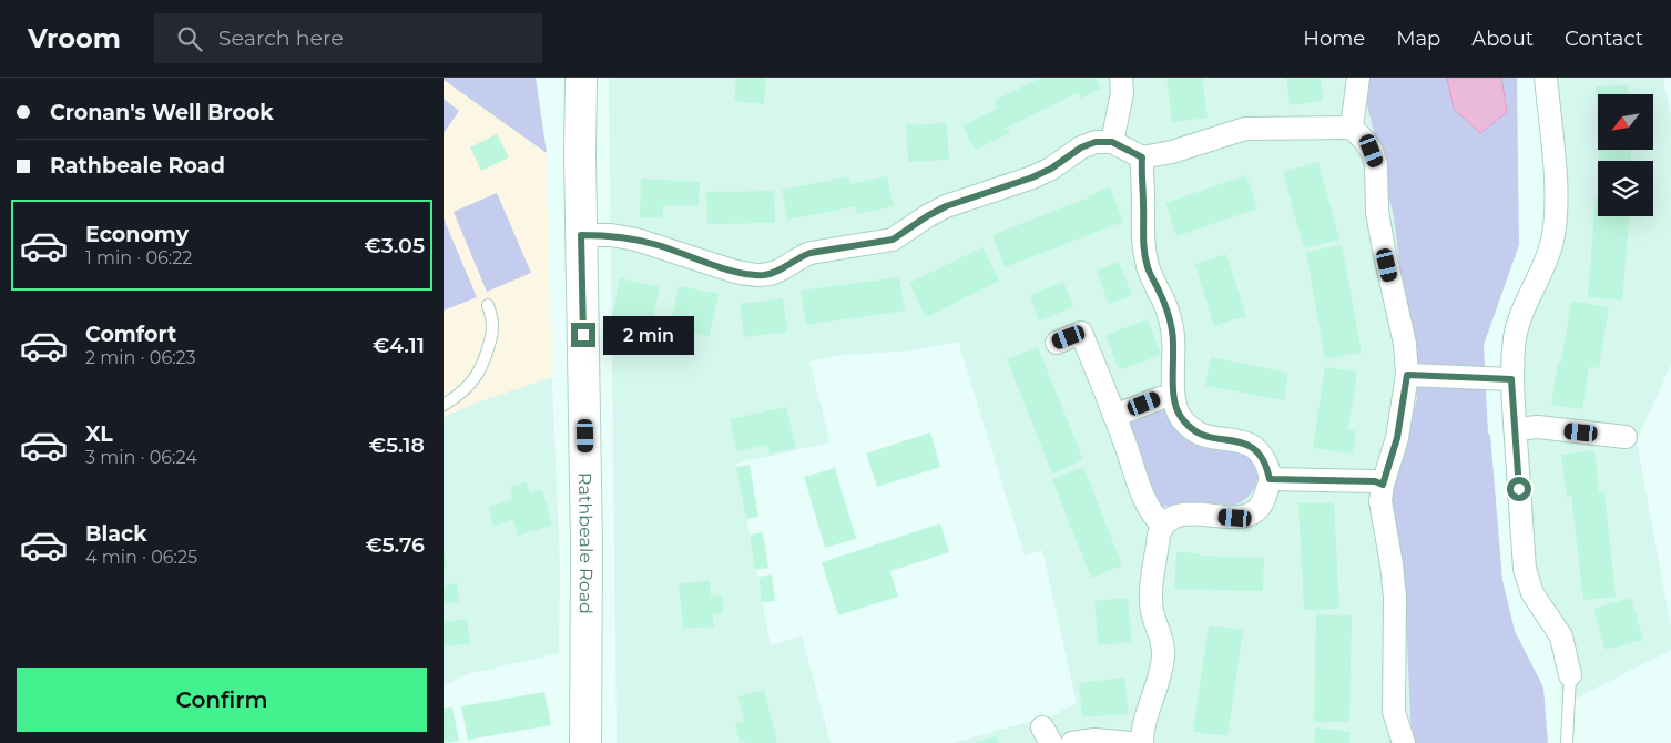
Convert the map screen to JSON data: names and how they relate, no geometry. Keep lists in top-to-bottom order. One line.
{"streets":{"main road":["Rathbeale Road"]},"north":"bottom left","page":{"header":"Vroom","search":"Search here","nav":["Home","Map","About","Contact"],"banner":["Cronan's Well Brook","Rathbeale Road"],"list":[{"name":"Economy","note":"1 min · 06:22","value":"€3.05"},{"name":"Comfort","note":"2 min · 06:23","value":"€4.11"},{"name":"XL","note":"3 min · 06:24","value":"€5.18"},{"name":"Black","note":"4 min · 06:25","value":"€5.76"}],"bubble":"2 min","buttons":"Confirm"}}
